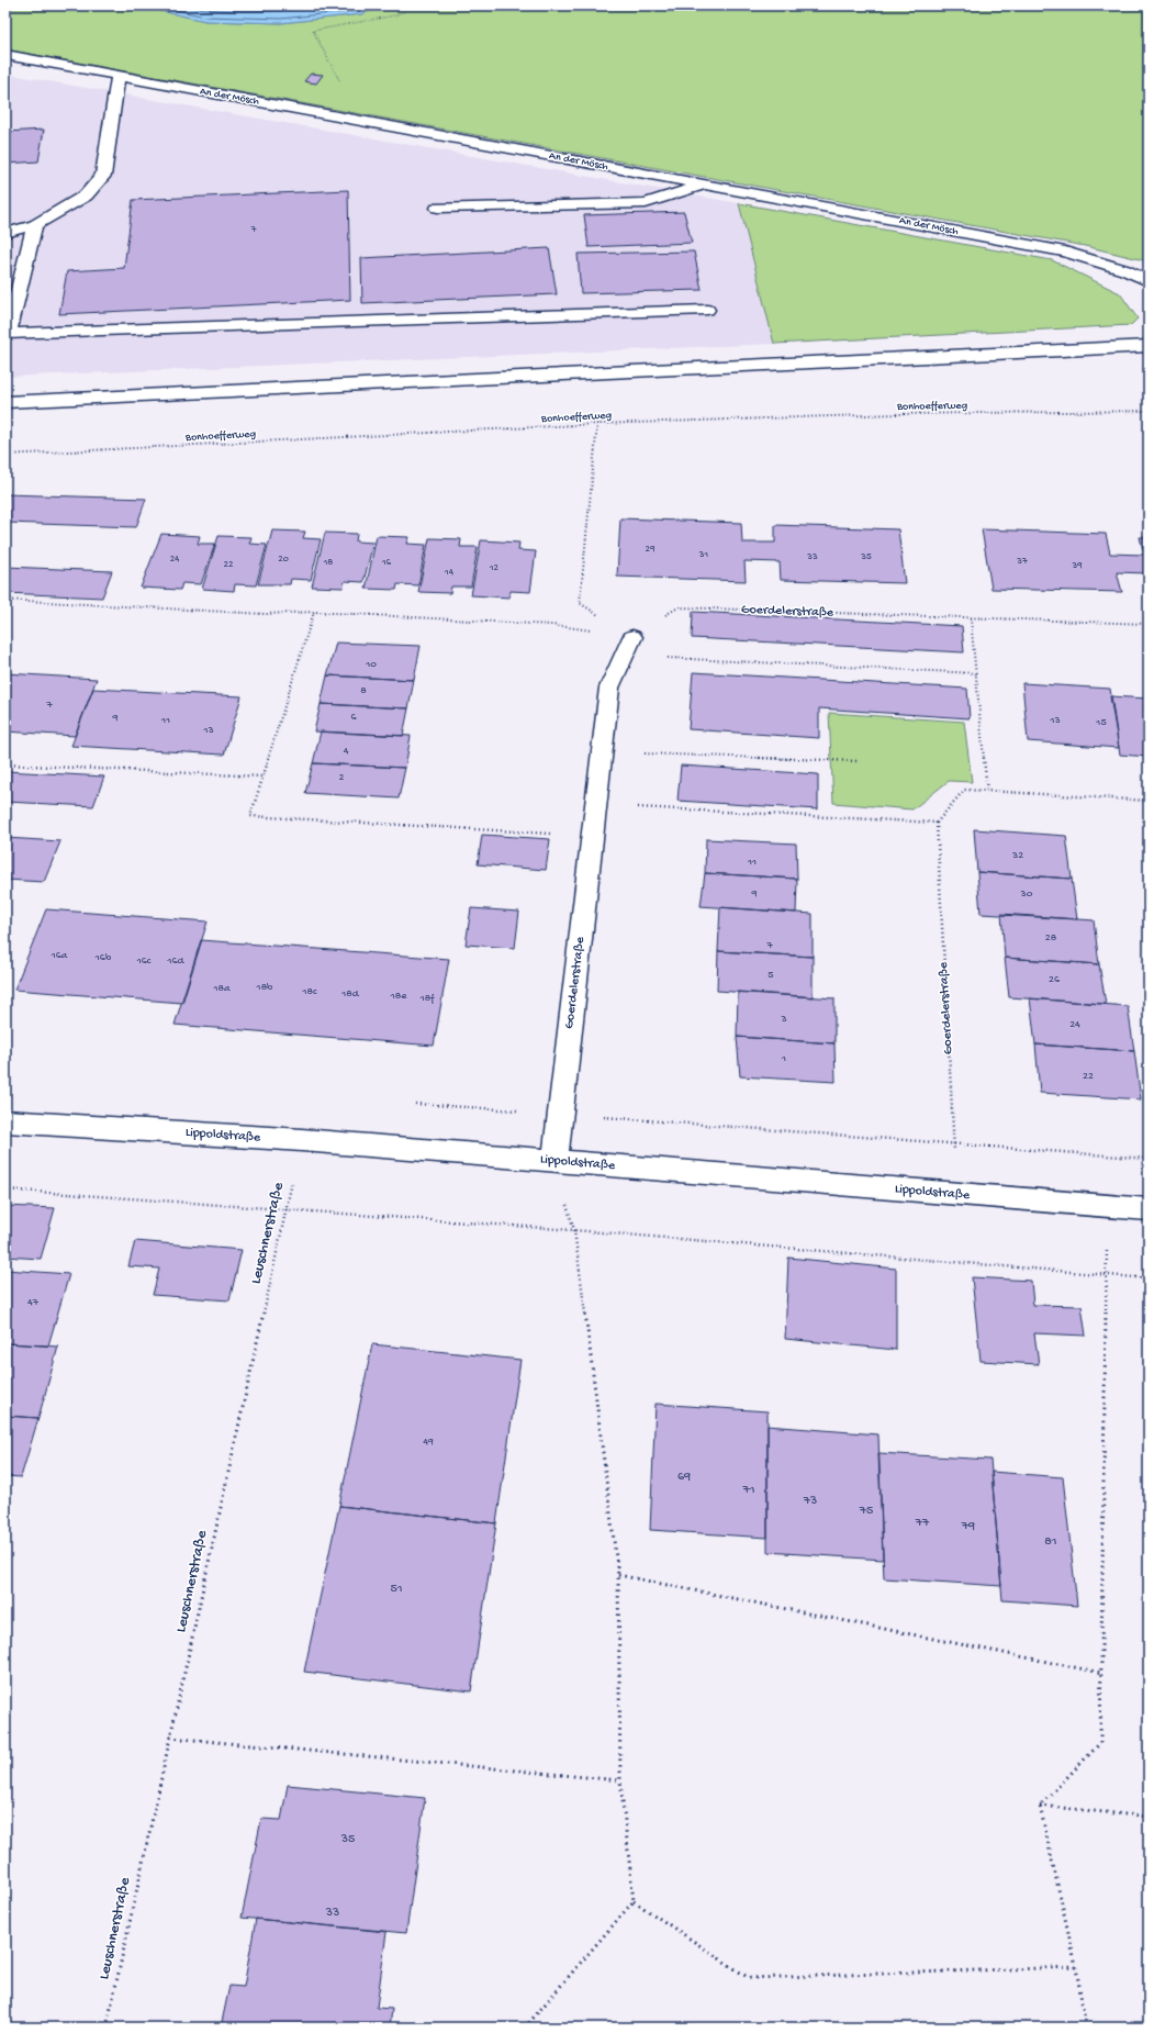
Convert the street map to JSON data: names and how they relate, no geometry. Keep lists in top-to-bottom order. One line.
{"streets":{"street":["An der Mösch","Goerdelerstraße","Lippoldstraße"],"path":["Bonhoefferweg","Leuschnerstraße"]},"crossings":[["Goerdelerstraße","Lippoldstraße"],["Lippoldstraße","Leuschnerstraße"]],"house_numbers":["7","29","31","33","35","24","20","37","18","16","22","39","12","14","10","8","7","6","9","11","13","15","13","4","2","32","11","9","30","28","7","16a","16b","16c","16d","5","26","18b","18a","18c","18d","18e","18f","3","24","1","22","47","49","69","71","73","75","77","79","81","51","35","33"]}
